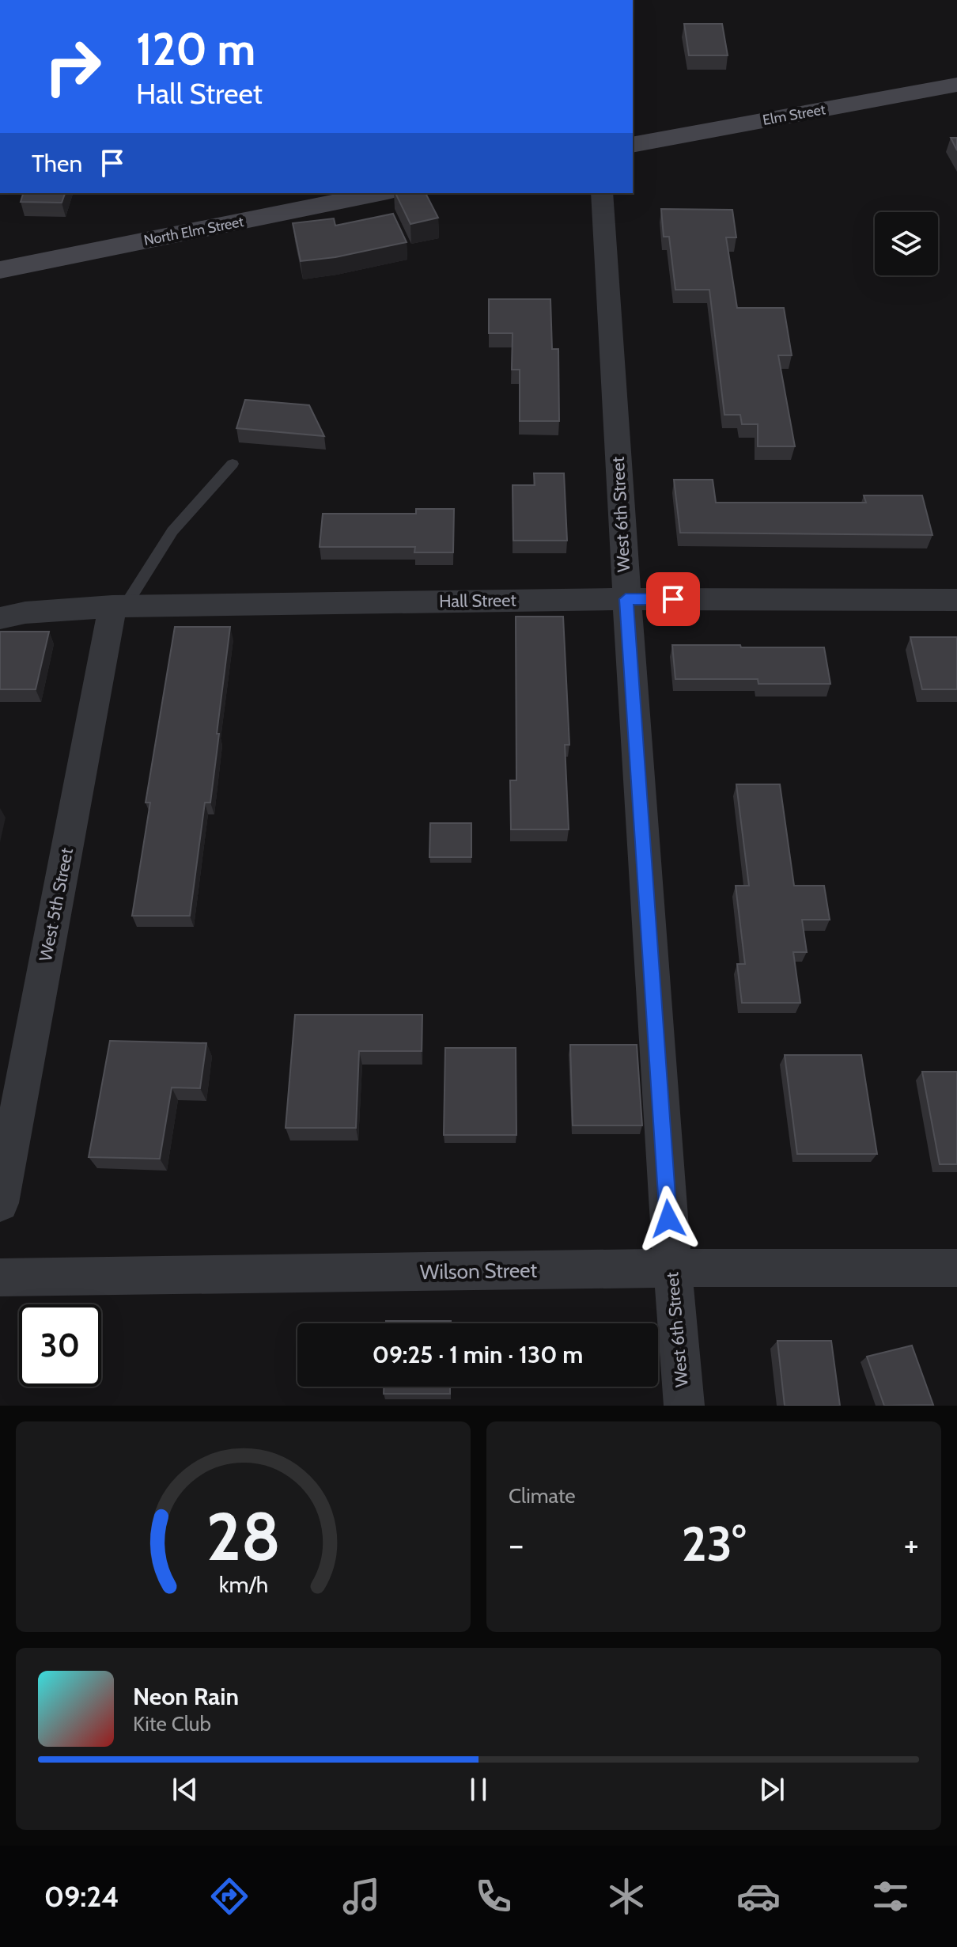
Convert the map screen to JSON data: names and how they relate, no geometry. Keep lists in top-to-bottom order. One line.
{"streets":{"street":["Elm Street","North Elm Street","West 6th Street","Hall Street","West 5th Street","Wilson Street"]},"crossings":[["West 6th Street","Hall Street"],["West 6th Street","Wilson Street"],["Hall Street","West 5th Street"]],"page":{"turn":["120 m","Hall Street"],"then":"Then","limit":"30","trip":"09:25 · 1 min · 130 m","tile":"Climate","heat":["−","23°","+"],"song":["Neon Rain","Kite Club"],"tabs":"09:24","gauge":["28","km/h"]}}
